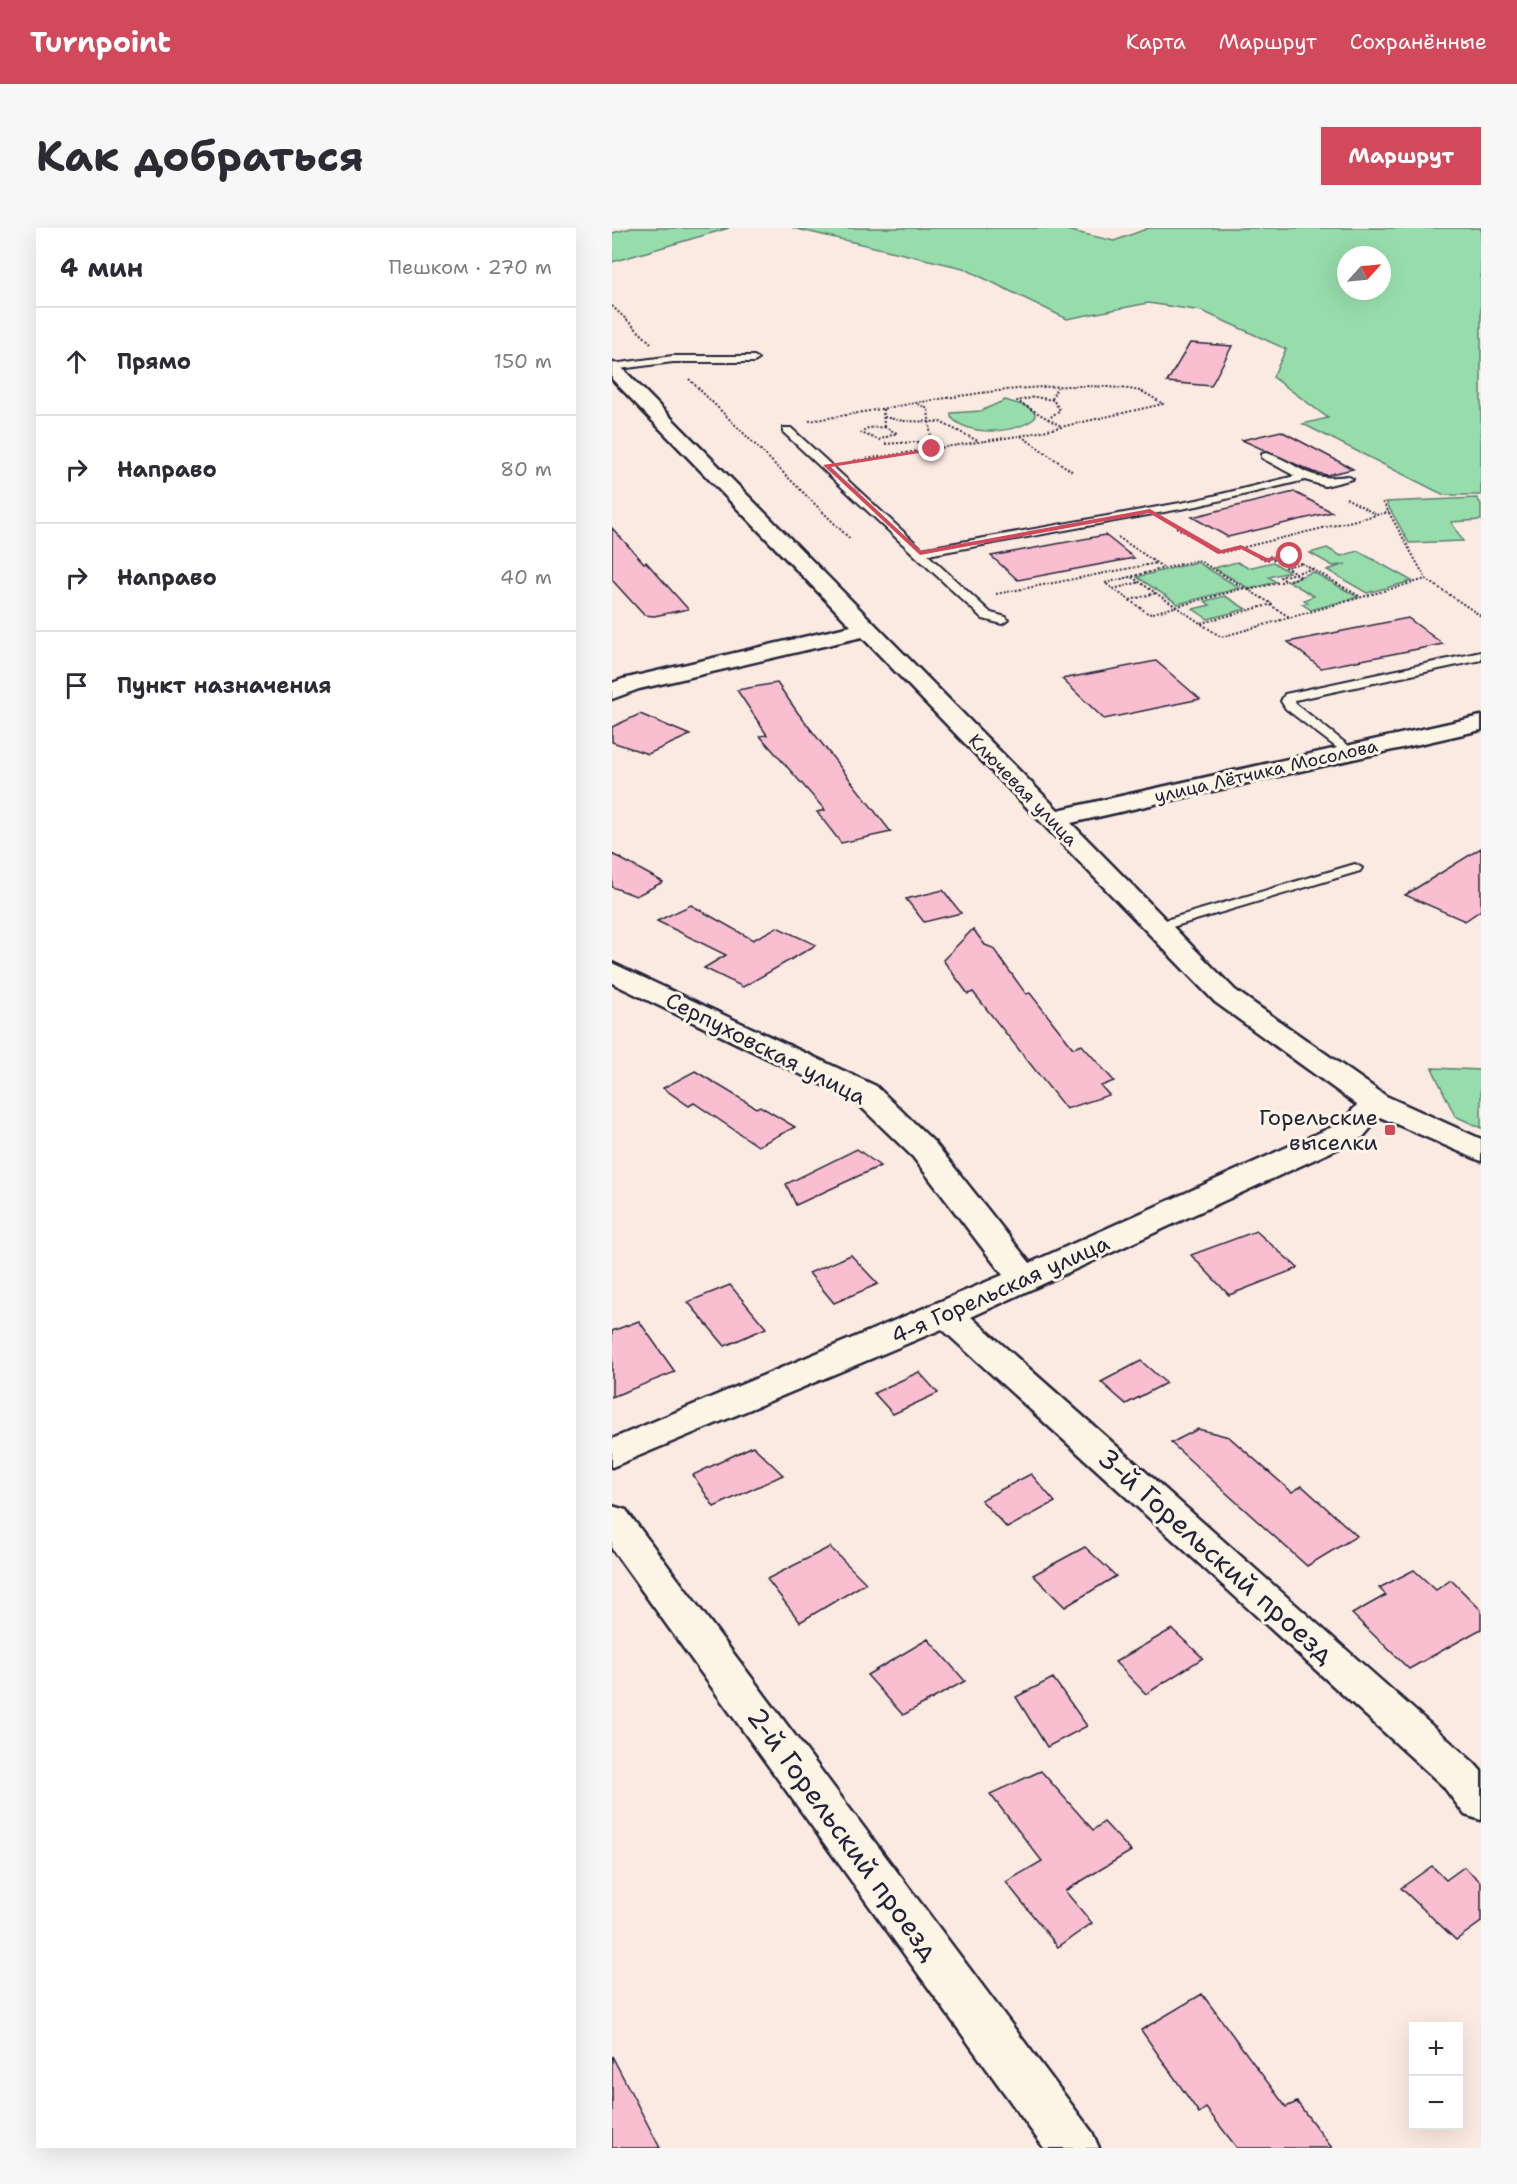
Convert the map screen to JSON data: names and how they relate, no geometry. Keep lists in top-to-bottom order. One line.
{"streets":{"street":["улица Лётчика Мосолова","Ключевая улица","Серпуховская улица","4-я Горельская улица","3-й Горельский проезд","2-й Горельский проезд"]},"crossings":[["улица Лётчика Мосолова","Ключевая улица"],["Ключевая улица","4-я Горельская улица"],["Серпуховская улица","4-я Горельская улица"],["4-я Горельская улица","3-й Горельский проезд"]],"places":{"transit":["Горельские выселки"]},"north":"top right","page":{"header":"Turnpoint","nav":["Карта","Маршрут","Сохранённые"],"buttons":"Маршрут","title":"Как добраться","heading":["4 мин","Пешком · 270 m"],"list":[["Прямо","150 m"],["Направо","80 m"],["Направо","40 m"],"Пункт назначения"],"map_buttons":["+","−"]}}
